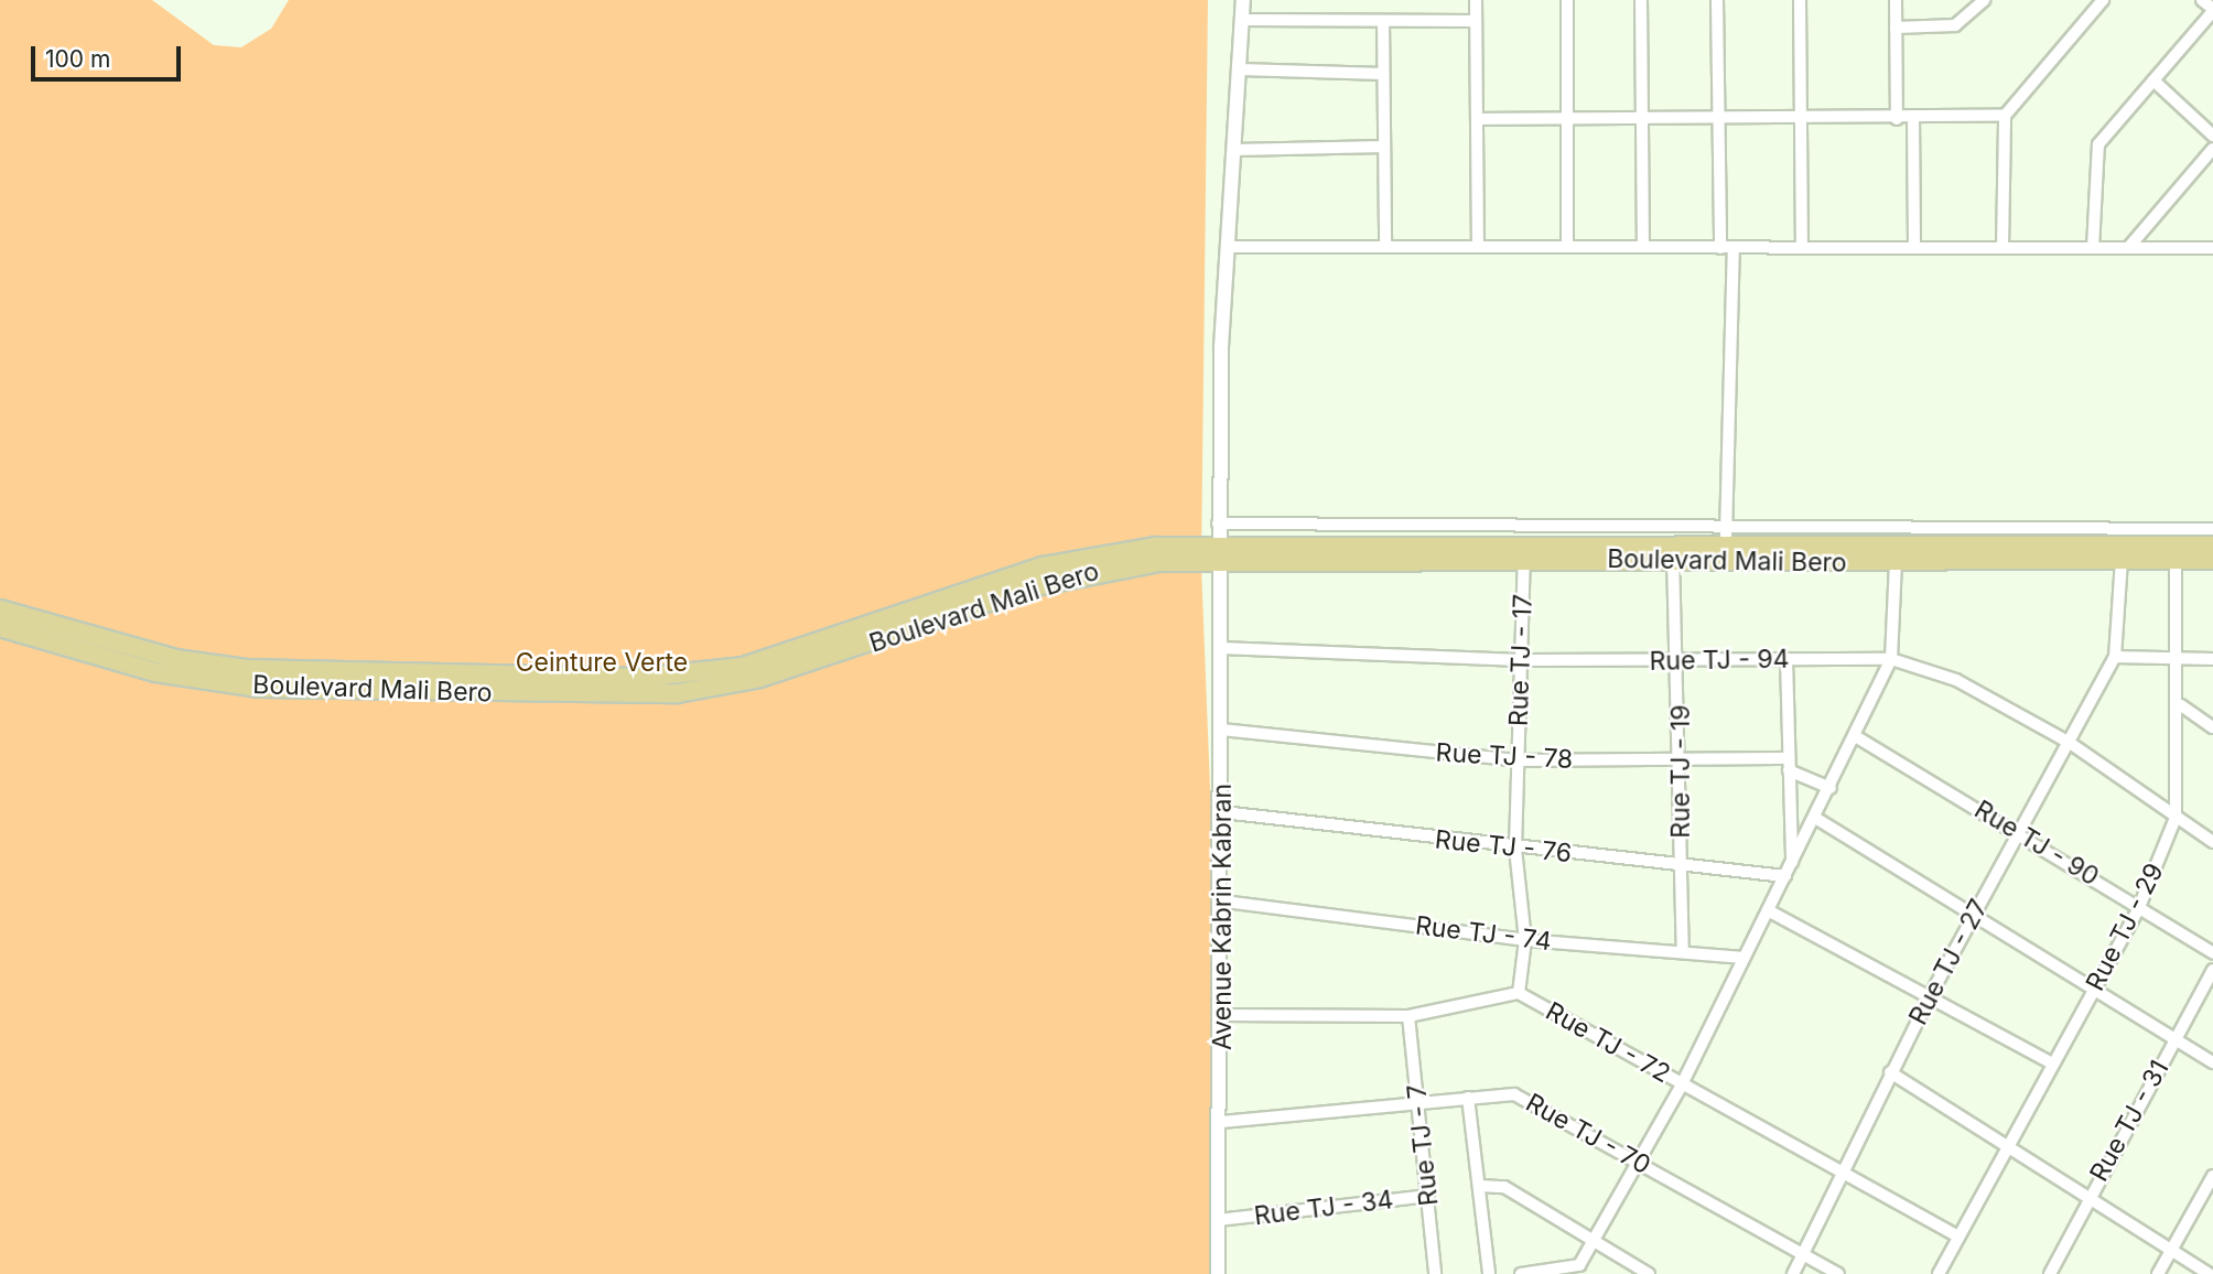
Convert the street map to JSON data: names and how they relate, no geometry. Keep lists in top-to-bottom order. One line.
{"streets":{"main road":["Boulevard Mali Bero"],"street":["Rue TJ - 17","Rue TJ - 94","Rue TJ - 78","Rue TJ - 19","Rue TJ - 90","Rue TJ - 76","Avenue Kabrin Kabran","Rue TJ - 29","Rue TJ - 74","Rue TJ - 27","Rue TJ - 72","Rue TJ - 31","Rue TJ - 70","Rue TJ - 7","Rue TJ - 34"]},"crossings":[["Boulevard Mali Bero","Rue TJ - 17"],["Boulevard Mali Bero","Rue TJ - 19"],["Boulevard Mali Bero","Rue TJ - 29"],["Boulevard Mali Bero","Rue TJ - 27"],["Rue TJ - 17","Rue TJ - 94"],["Rue TJ - 17","Rue TJ - 78"],["Rue TJ - 17","Rue TJ - 76"],["Rue TJ - 17","Rue TJ - 74"],["Rue TJ - 17","Rue TJ - 72"],["Rue TJ - 94","Rue TJ - 19"],["Rue TJ - 94","Avenue Kabrin Kabran"],["Rue TJ - 94","Rue TJ - 29"],["Rue TJ - 94","Rue TJ - 27"],["Rue TJ - 78","Rue TJ - 19"],["Rue TJ - 78","Avenue Kabrin Kabran"],["Rue TJ - 19","Rue TJ - 76"],["Rue TJ - 19","Rue TJ - 74"],["Rue TJ - 90","Rue TJ - 29"],["Rue TJ - 90","Rue TJ - 27"],["Rue TJ - 76","Avenue Kabrin Kabran"],["Avenue Kabrin Kabran","Rue TJ - 74"],["Avenue Kabrin Kabran","Rue TJ - 72"],["Avenue Kabrin Kabran","Rue TJ - 70"],["Avenue Kabrin Kabran","Rue TJ - 34"],["Rue TJ - 29","Rue TJ - 72"],["Rue TJ - 27","Rue TJ - 72"],["Rue TJ - 27","Rue TJ - 70"],["Rue TJ - 72","Rue TJ - 7"],["Rue TJ - 70","Rue TJ - 7"],["Rue TJ - 7","Rue TJ - 34"]],"parks":["Ceinture Verte"],"scale_bar":"100 m"}
